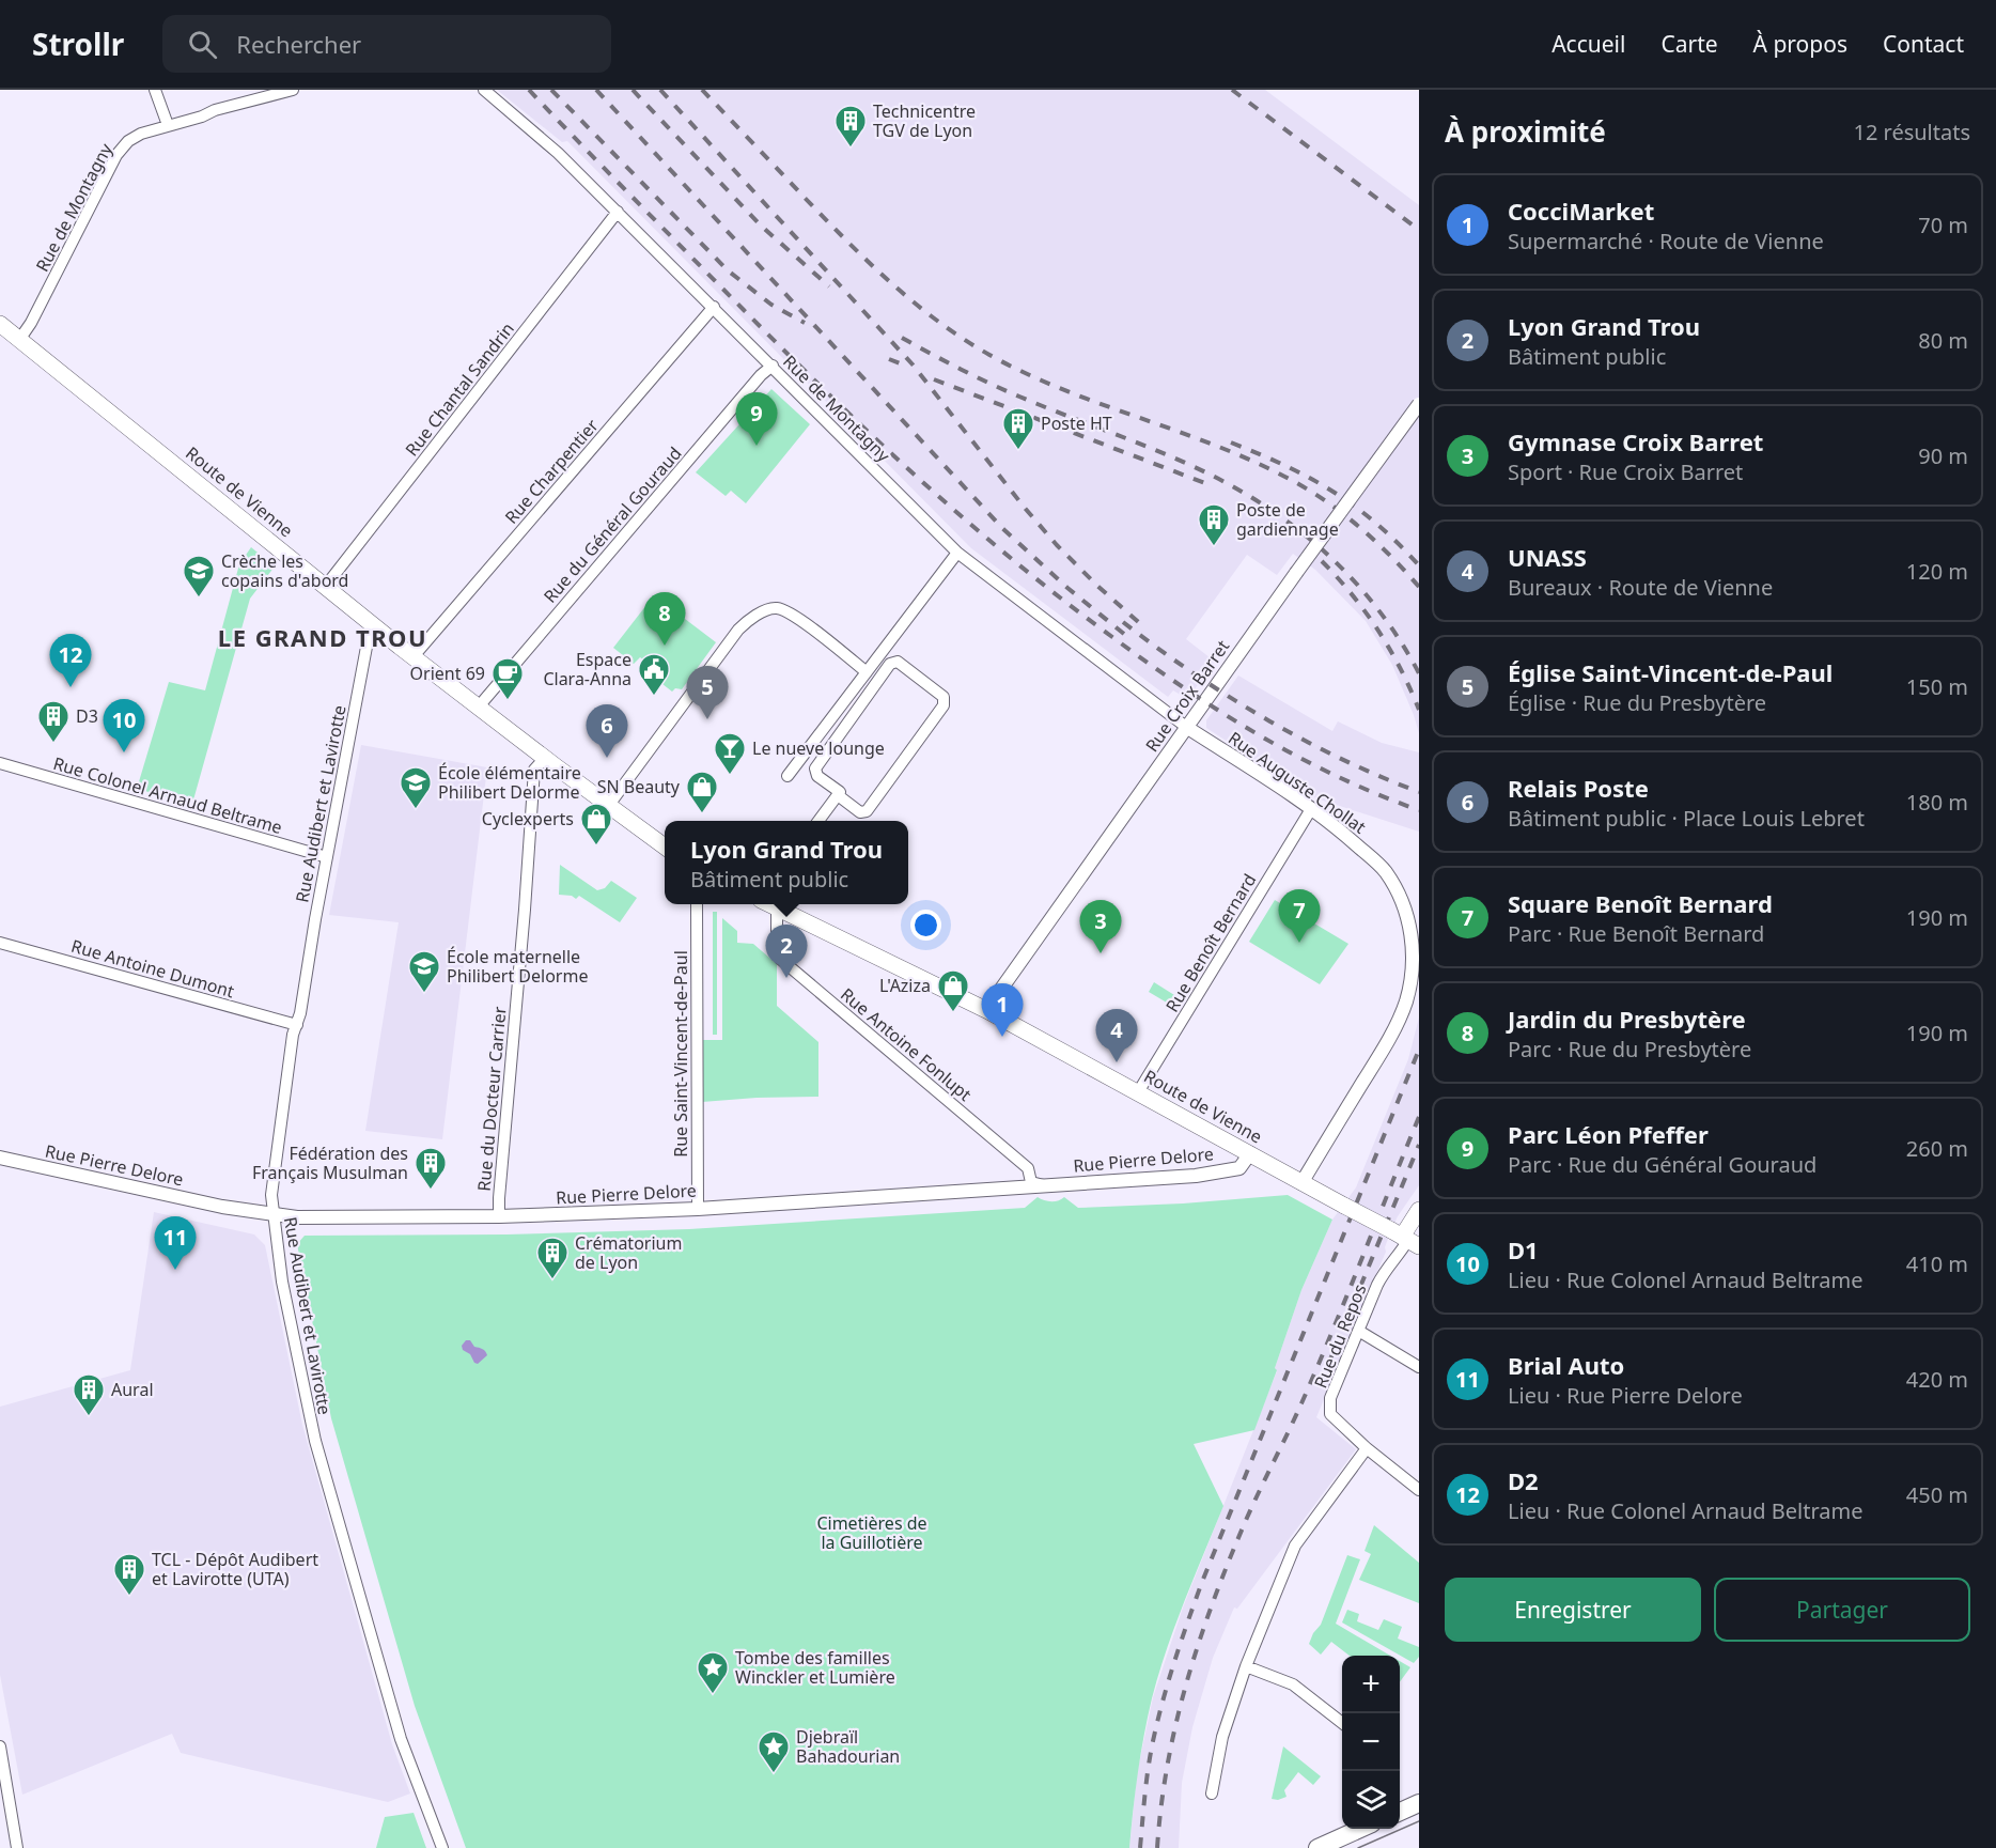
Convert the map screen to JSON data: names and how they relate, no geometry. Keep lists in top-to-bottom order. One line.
{"streets":{"main road":["Route de Vienne"],"street":["Rue de Montagny","Rue Chantal Sandrin","Rue Charpentier","Rue du Général Gouraud","Rue Croix Barret","Rue Auguste Chollat","Rue Colonel Arnaud Beltrame","Rue Audibert et Lavirotte","Rue Benoît Bernard","Rue Antoine Dumont","Rue Antoine Fonlupt","Rue Saint-Vincent-de-Paul","Rue du Docteur Carrier","Rue Pierre Delore","Rue du Repos"]},"crossings":[["Rue de Montagny","Rue Chantal Sandrin"],["Rue de Montagny","Rue Charpentier"],["Rue de Montagny","Route de Vienne"],["Rue de Montagny","Rue du Général Gouraud"],["Rue de Montagny","Rue Croix Barret"],["Rue de Montagny","Rue Auguste Chollat"],["Rue Chantal Sandrin","Route de Vienne"],["Rue Charpentier","Route de Vienne"],["Route de Vienne","Rue du Général Gouraud"],["Route de Vienne","Rue Croix Barret"],["Route de Vienne","Rue Auguste Chollat"],["Route de Vienne","Rue Audibert et Lavirotte"],["Route de Vienne","Rue Benoît Bernard"],["Route de Vienne","Rue du Docteur Carrier"],["Route de Vienne","Rue Pierre Delore"],["Route de Vienne","Rue du Repos"],["Rue Croix Barret","Rue Auguste Chollat"],["Rue Auguste Chollat","Rue Benoît Bernard"],["Rue Colonel Arnaud Beltrame","Rue Audibert et Lavirotte"],["Rue Audibert et Lavirotte","Rue Antoine Dumont"],["Rue Audibert et Lavirotte","Rue Pierre Delore"],["Rue Antoine Fonlupt","Rue Pierre Delore"],["Rue Saint-Vincent-de-Paul","Rue Pierre Delore"],["Rue du Docteur Carrier","Rue Pierre Delore"]],"districts":["LE GRAND TROU"],"parks":["Cimetières de la Guillotière"],"places":{"building":["Technicentre TGV de Lyon","Poste HT","Poste de gardiennage","D3","Fédération des Français Musulman","Crématorium de Lyon","Aural","TCL - Dépôt Audibert et Lavirotte (UTA)"],"school or university":["Crèche les copains d'abord","École élémentaire Philibert Delorme","École maternelle Philibert Delorme"],"public building":["Espace Clara-Anna"],"cafe":["Orient 69"],"bar":["Le nueve lounge"],"shop":["SN Beauty","Cyclexperts","L'Aziza"],"place":["Tombe des familles Winckler et Lumière","Djebraïl Bahadourian"]},"page":{"header":"Strollr","search":"Rechercher","nav":["Accueil","Carte","À propos","Contact"],"heading":["À proximité","12 résultats"],"list":[{"mark":"1","name":"CocciMarket","note":"Supermarché · Route de Vienne","value":"70 m"},{"mark":"2","name":"Lyon Grand Trou","note":"Bâtiment public","value":"80 m"},{"mark":"3","name":"Gymnase Croix Barret","note":"Sport · Rue Croix Barret","value":"90 m"},{"mark":"4","name":"UNASS","note":"Bureaux · Route de Vienne","value":"120 m"},{"mark":"5","name":"Église Saint-Vincent-de-Paul","note":"Église · Rue du Presbytère","value":"150 m"},{"mark":"6","name":"Relais Poste","note":"Bâtiment public · Place Louis Lebret","value":"180 m"},{"mark":"7","name":"Square Benoît Bernard","note":"Parc · Rue Benoît Bernard","value":"190 m"},{"mark":"8","name":"Jardin du Presbytère","note":"Parc · Rue du Presbytère","value":"190 m"},{"mark":"9","name":"Parc Léon Pfeffer","note":"Parc · Rue du Général Gouraud","value":"260 m"},{"mark":"10","name":"D1","note":"Lieu · Rue Colonel Arnaud Beltrame","value":"410 m"},{"mark":"11","name":"Brial Auto","note":"Lieu · Rue Pierre Delore","value":"420 m"},{"mark":"12","name":"D2","note":"Lieu · Rue Colonel Arnaud Beltrame","value":"450 m"}],"pins":["9","8","12","5","10","6","7","3","2","1","4","11"],"popup":["Lyon Grand Trou","Bâtiment public"],"buttons":["Enregistrer","Partager"],"map_buttons":["+","−"]}}
